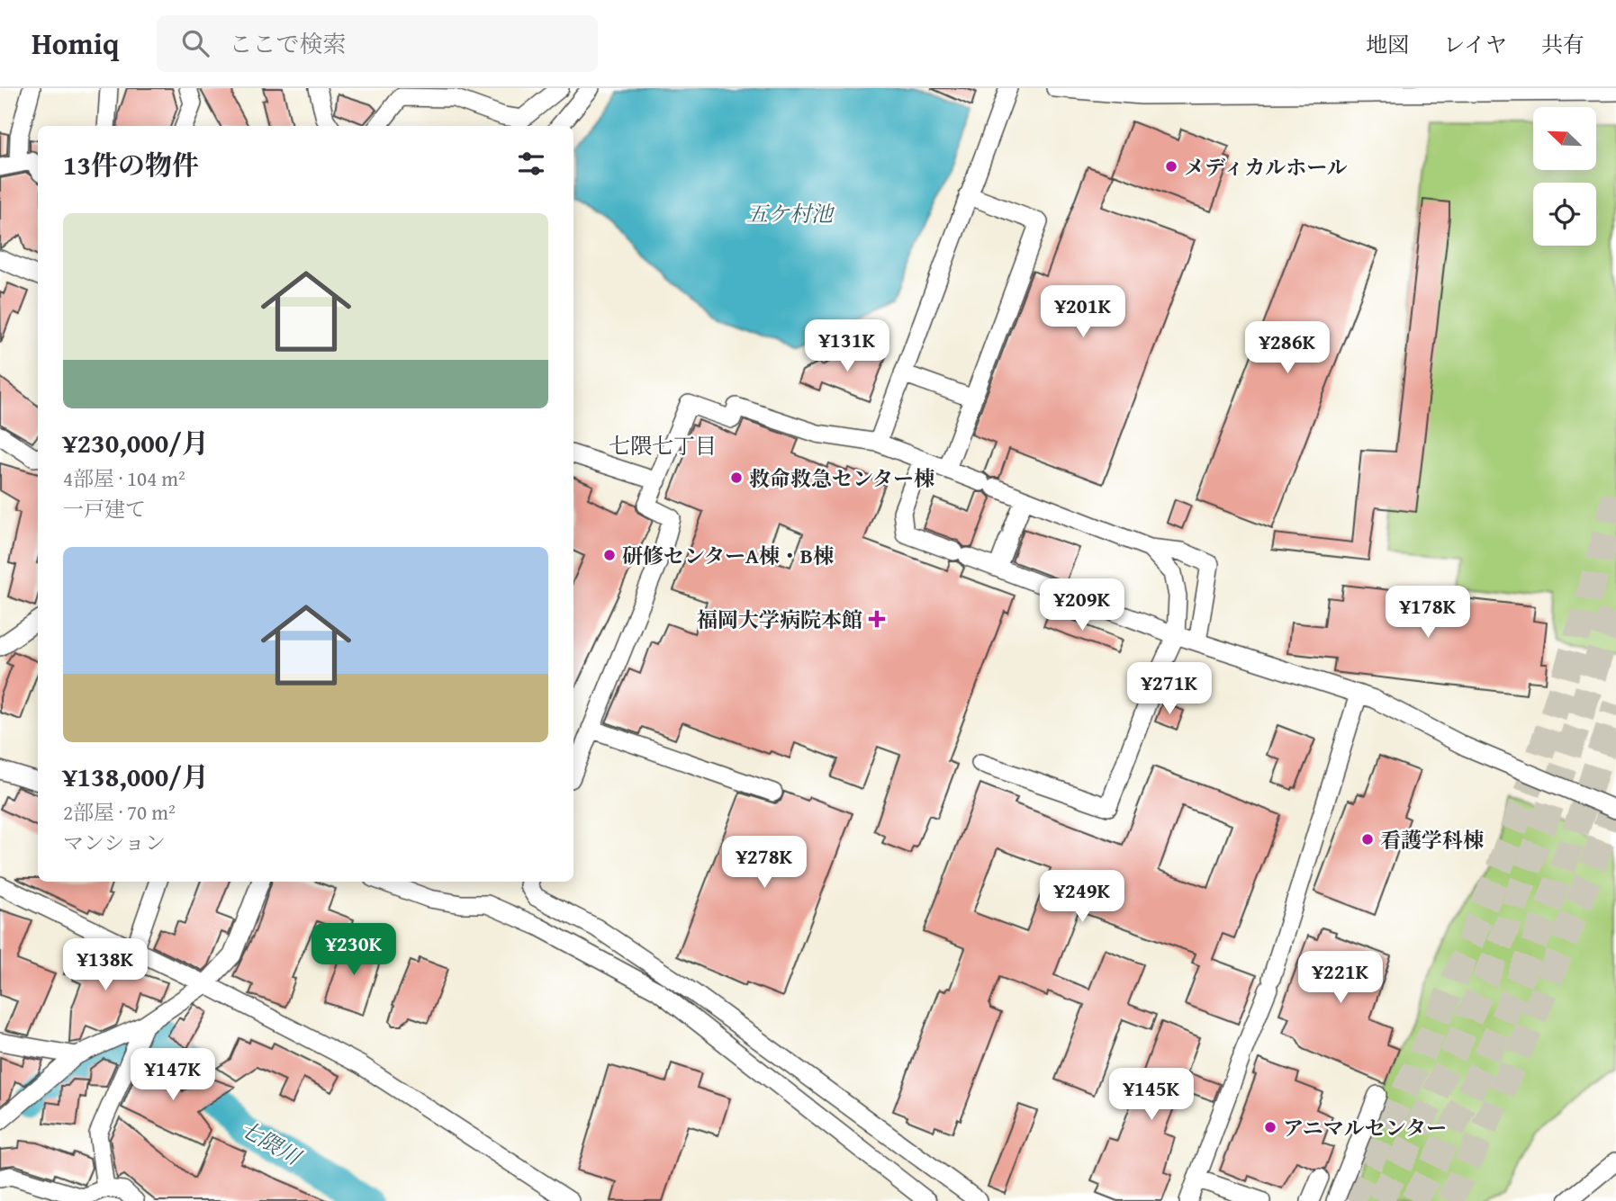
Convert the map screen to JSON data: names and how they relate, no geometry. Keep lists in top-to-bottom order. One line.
{"districts":["七隈七丁目"],"water":["五ケ村池","七隈川"],"places":{"other":["メディカルホール","救命救急センター棟","研修センターA棟・B棟","看護学科棟","アニマルセンター"],"health":["福岡大学病院本館"]},"north":"top left","page":{"header":"Homiq","search":"ここで検索","nav":["地図","レイヤ","共有"],"heading":"13件の物件","list":[{"name":"¥230,000/月","note":"4部屋 · 104 m² · 一戸建て"},{"name":"¥138,000/月","note":"2部屋 · 70 m² · マンション"}],"price":["¥201K","¥131K","¥286K","¥209K","¥178K","¥271K","¥278K","¥249K","¥230K","¥138K","¥221K","¥147K","¥145K"]}}
